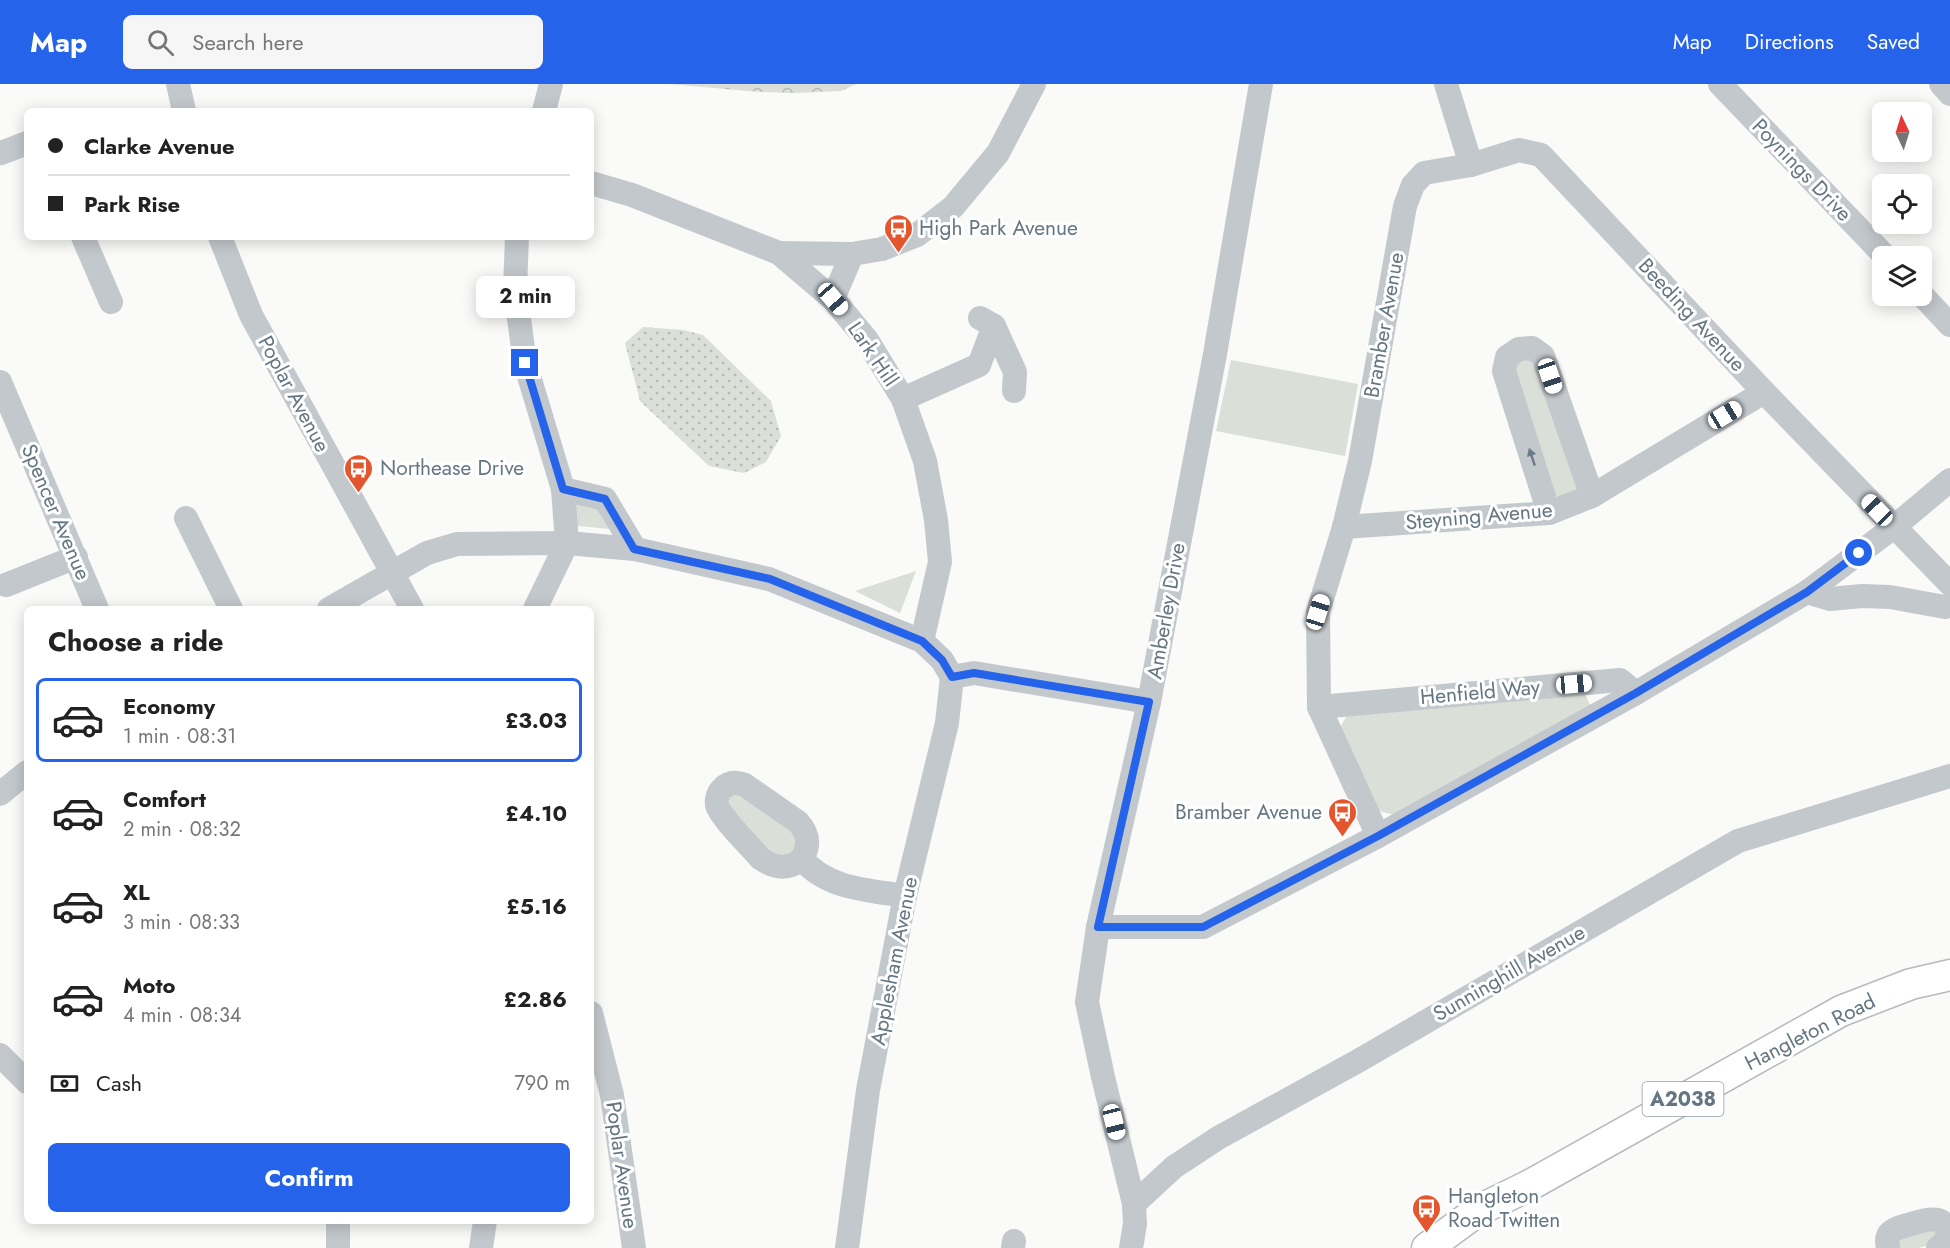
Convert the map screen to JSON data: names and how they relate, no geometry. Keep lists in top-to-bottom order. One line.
{"streets":{"main road":["Hangleton Road","A2038"],"street":["Poynings Drive","Beeding Avenue","Bramber Avenue","Lark Hill","Poplar Avenue","Spencer Avenue","Steyning Avenue","Amberley Drive","Henfield Way","Applesham Avenue","Sunninghill Avenue"]},"crossings":[["Beeding Avenue","Bramber Avenue"],["Beeding Avenue","Steyning Avenue"],["Bramber Avenue","Steyning Avenue"],["Bramber Avenue","Henfield Way"],["Amberley Drive","Sunninghill Avenue"]],"places":{"bus stop":["High Park Avenue","Northease Drive","Bramber Avenue","Hangleton Road Twitten"]},"north":"top","page":{"header":"Map","search":"Search here","nav":["Map","Directions","Saved"],"banner":["Clarke Avenue","Park Rise"],"bubble":"2 min","heading":"Choose a ride","list":[{"name":"Economy","note":"1 min · 08:31","value":"£3.03"},{"name":"Comfort","note":"2 min · 08:32","value":"£4.10"},{"name":"XL","note":"3 min · 08:33","value":"£5.16"},{"name":"Moto","note":"4 min · 08:34","value":"£2.86"}],"pay":["Cash","790 m"],"buttons":"Confirm"}}
